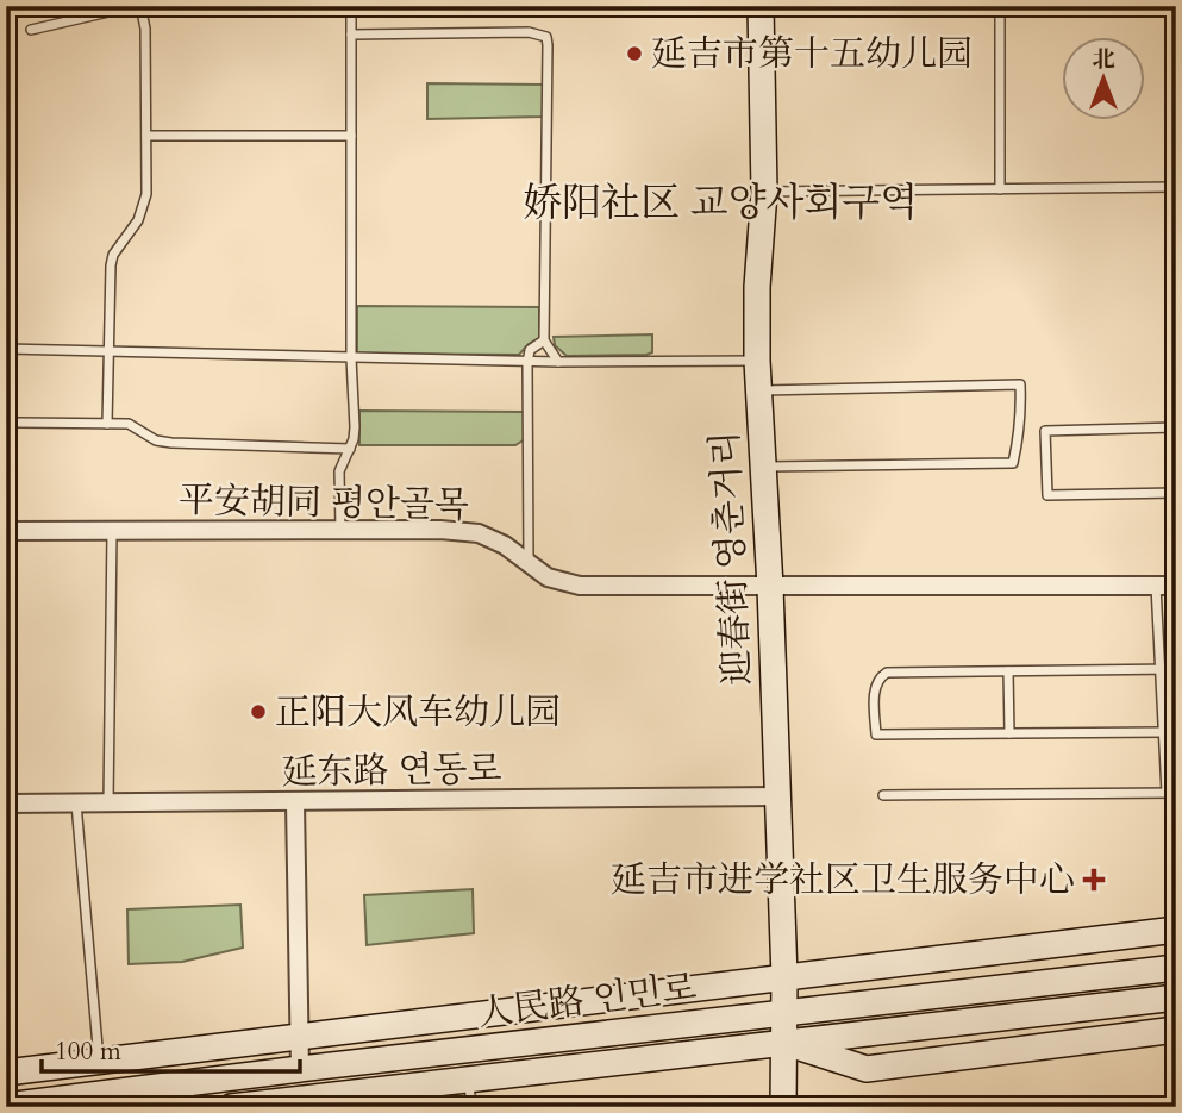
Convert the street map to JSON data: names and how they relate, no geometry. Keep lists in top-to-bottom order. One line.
{"streets":{"street":["平安胡同 평안골목","迎春街 영춘거리","延东路 연동로","人民路 인민로"]},"crossings":[["平安胡同 평안골목","迎春街 영춘거리"],["迎春街 영춘거리","延东路 연동로"],["迎春街 영춘거리","人民路 인민로"]],"districts":["娇阳社区 교양사회구역"],"places":{"other":["延吉市第十五幼儿园","正阳大风车幼儿园"],"health":["延吉市进学社区卫生服务中心"]},"scale_bar":"100 m","north":"top"}
